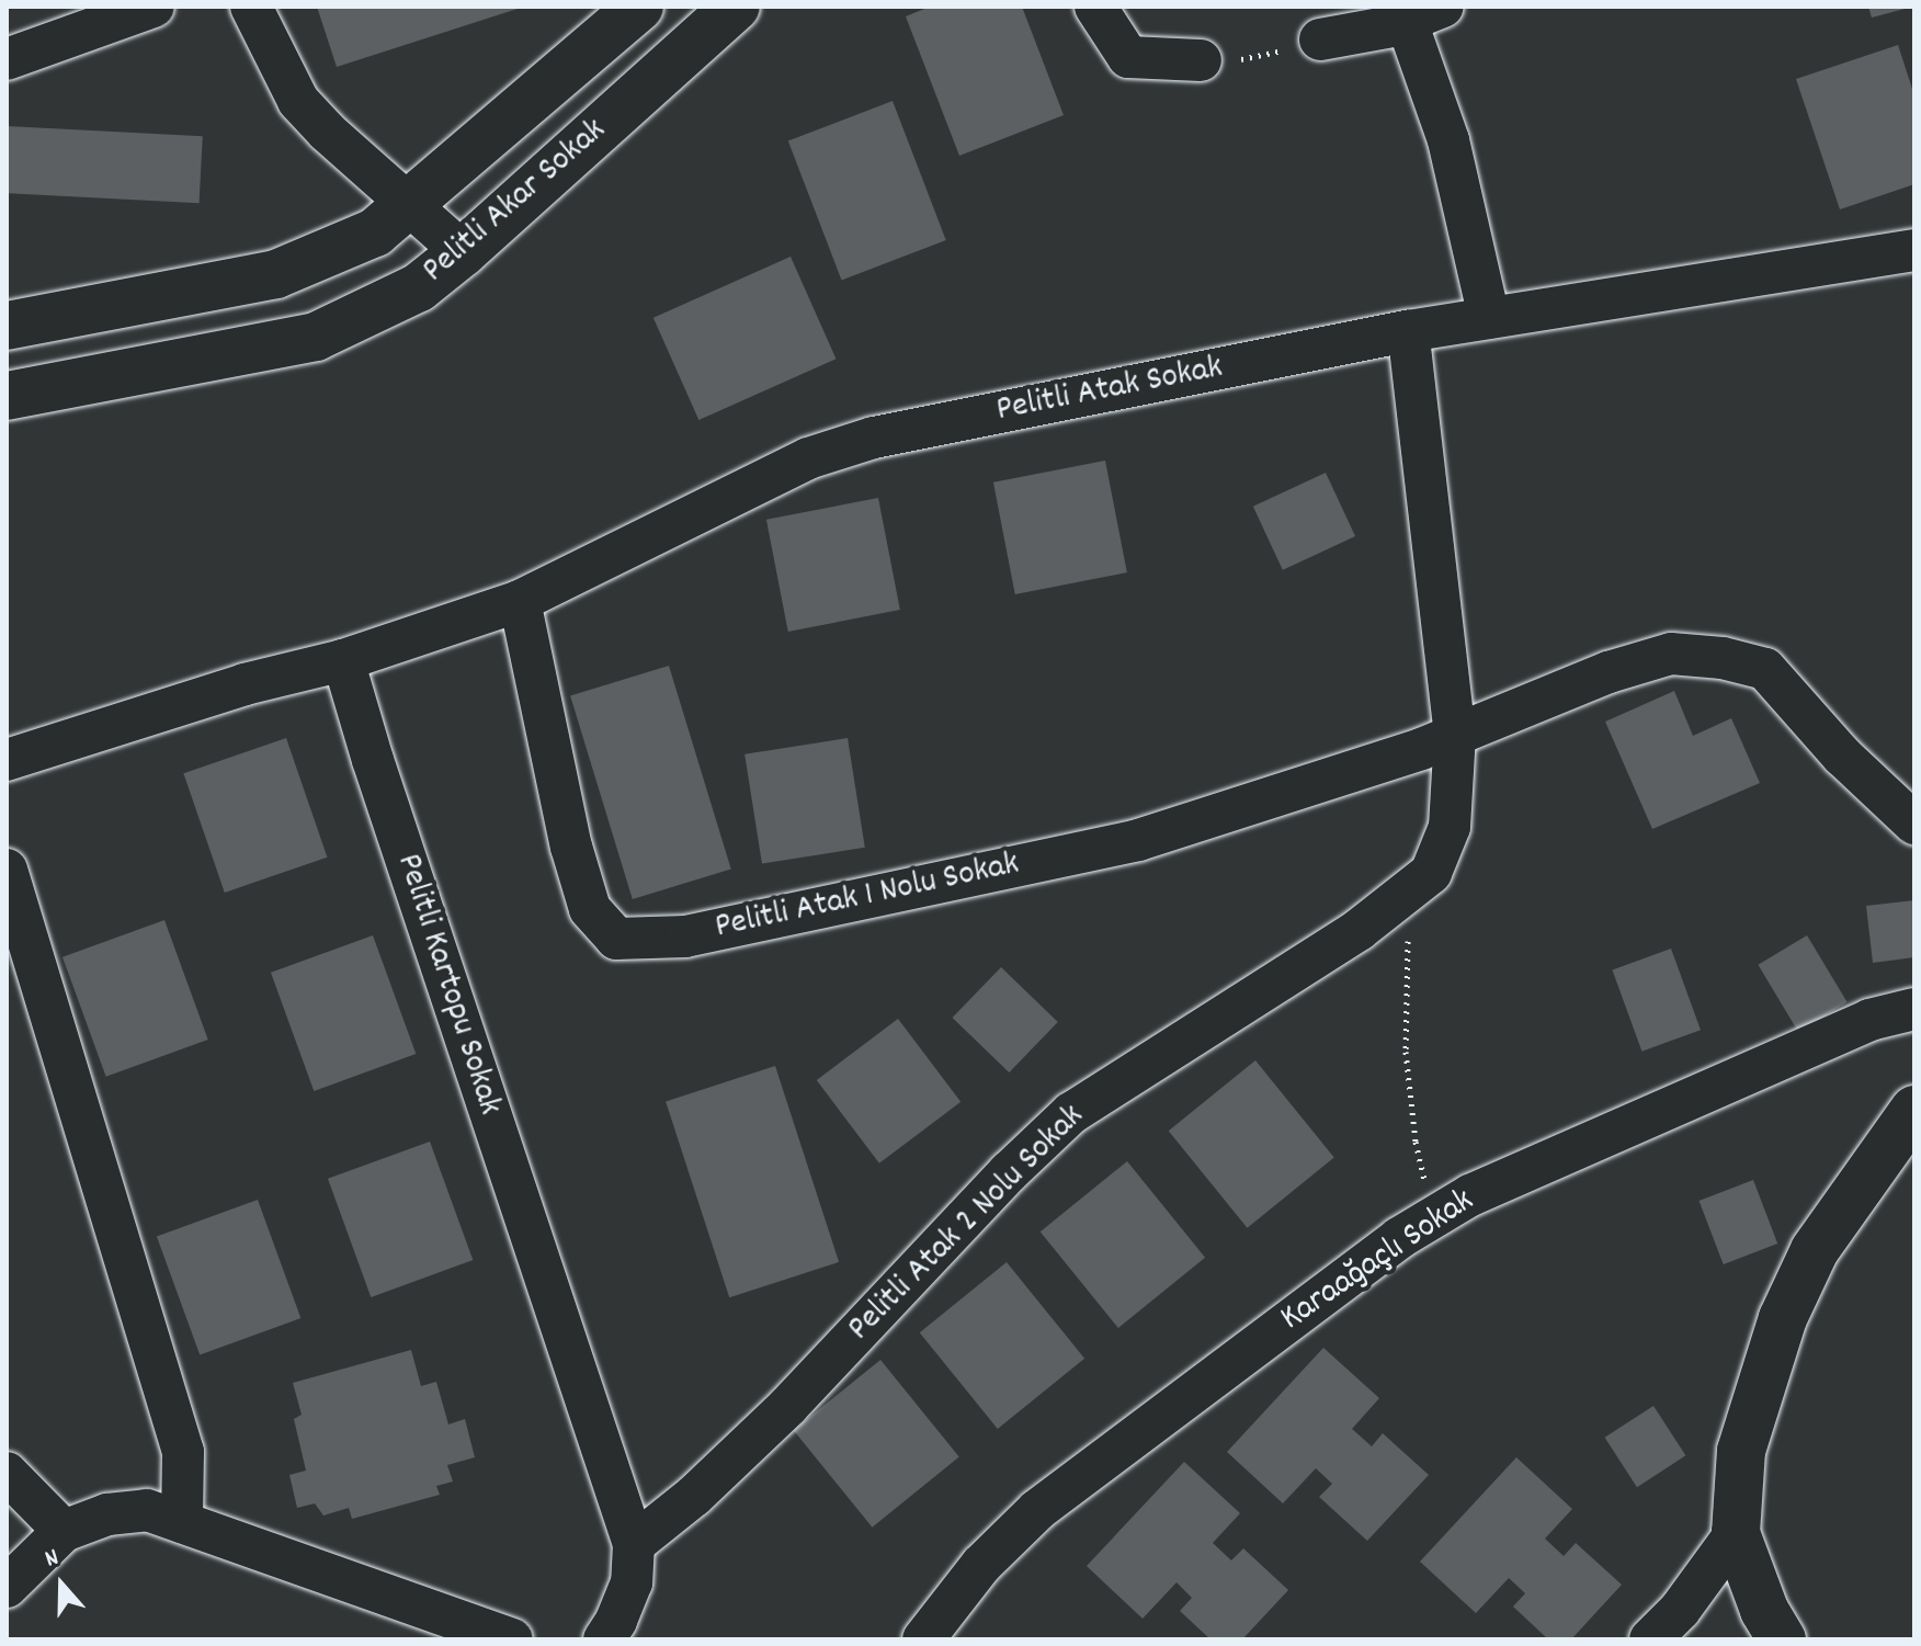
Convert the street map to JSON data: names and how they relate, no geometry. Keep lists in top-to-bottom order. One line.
{"streets":{"main road":["Pelitli Akar Sokak"],"street":["Pelitli Atak Sokak","Pelitli Atak 1 Nolu Sokak","Pelitli Kartopu Sokak","Pelitli Atak 2 Nolu Sokak","Karaağaçlı Sokak"]},"crossings":[["Pelitli Atak Sokak","Pelitli Atak 1 Nolu Sokak"],["Pelitli Atak Sokak","Pelitli Kartopu Sokak"],["Pelitli Atak 1 Nolu Sokak","Pelitli Atak 2 Nolu Sokak"],["Pelitli Kartopu Sokak","Pelitli Atak 2 Nolu Sokak"]],"north":"top"}
